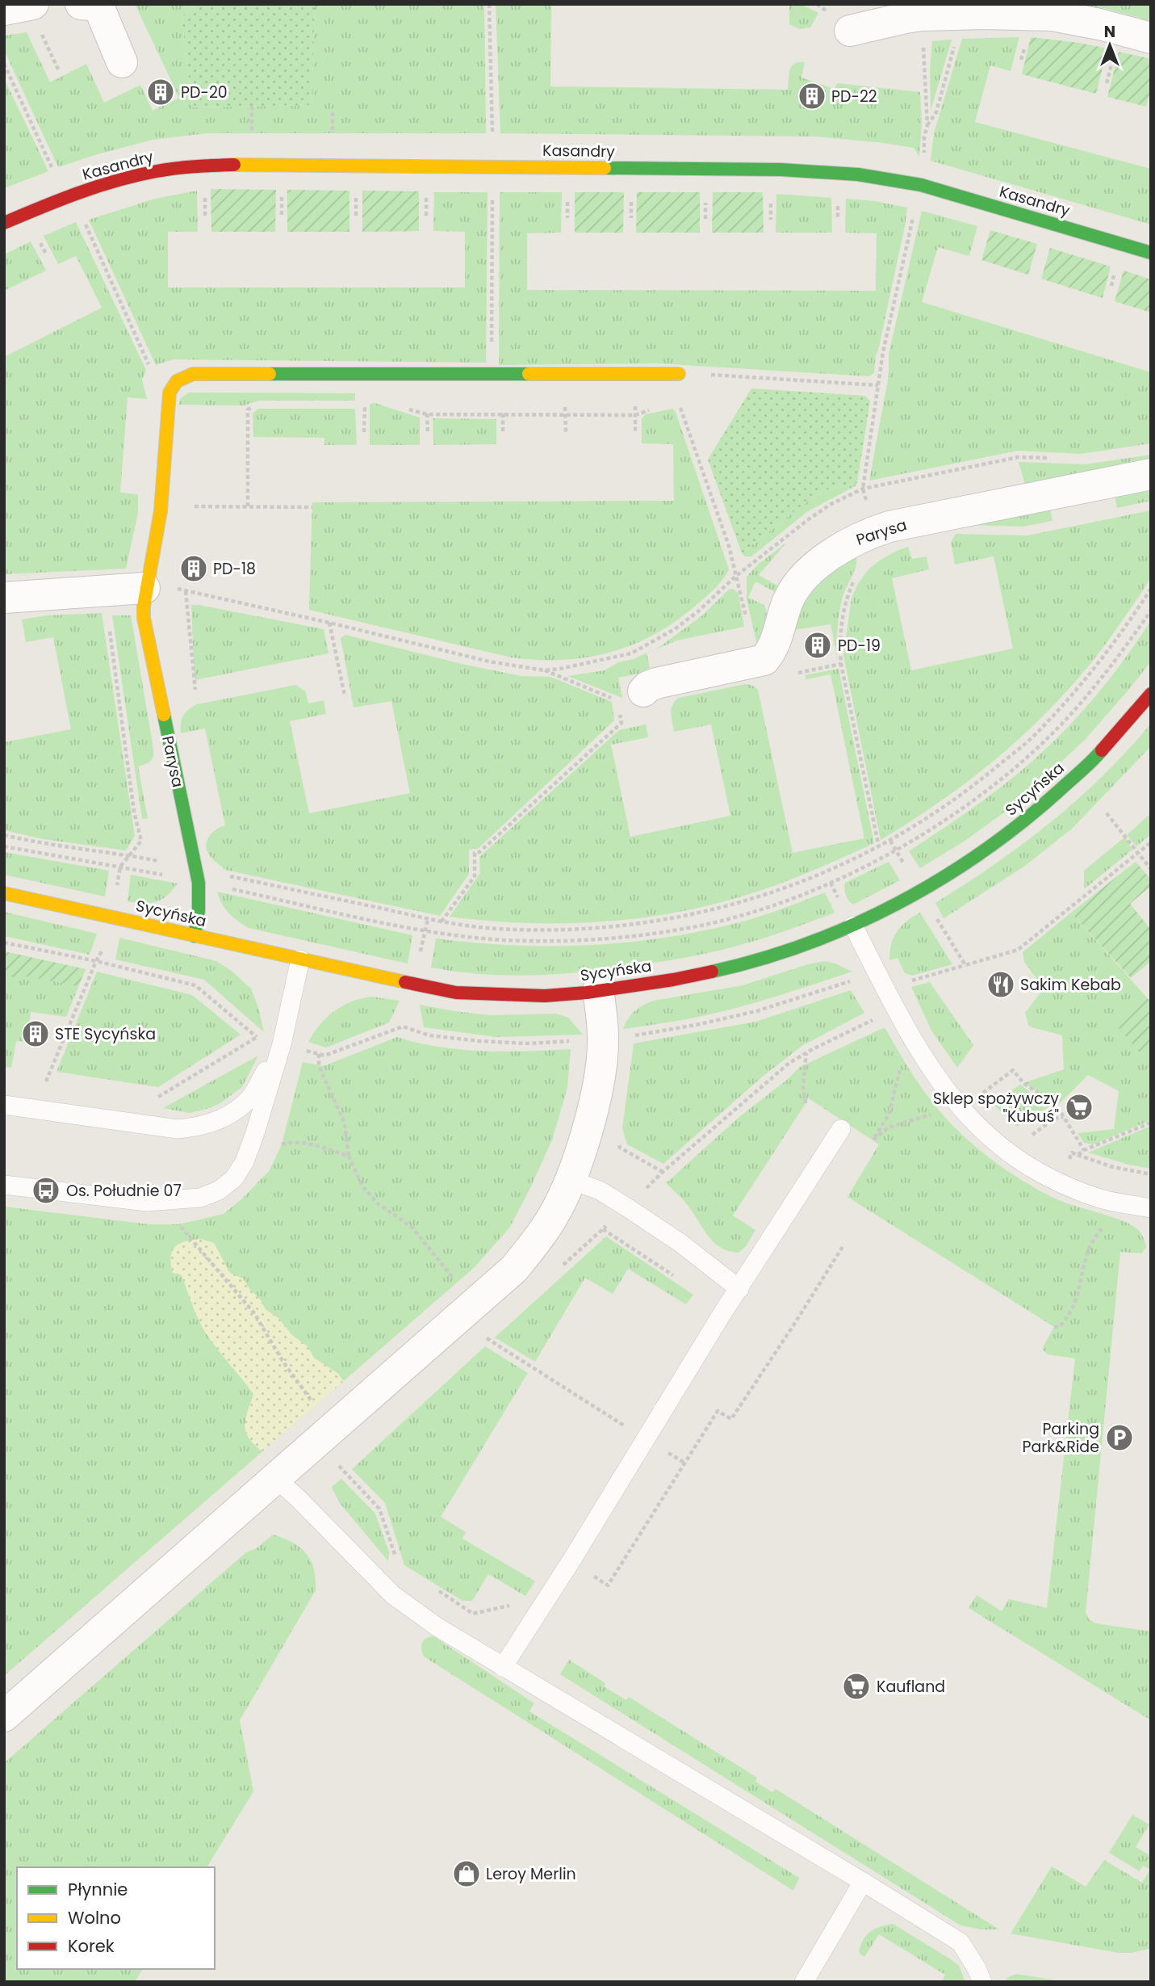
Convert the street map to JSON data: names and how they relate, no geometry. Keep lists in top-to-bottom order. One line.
{"streets":{"street":["Kasandry","Parysa","Sycyńska"]},"crossings":[["Parysa","Sycyńska"]],"places":{"building":["PD-20","PD-22","PD-18","PD-19","STE Sycyńska"],"restaurant":["Sakim Kebab"],"supermarket":["Sklep spożywczy \"Kubuś\"","Kaufland"],"bus stop":["Os. Południe 07"],"parking":["Parking Park&Ride"],"shop":["Leroy Merlin"]},"legend":["Płynnie","Wolno","Korek"],"north":"top"}
